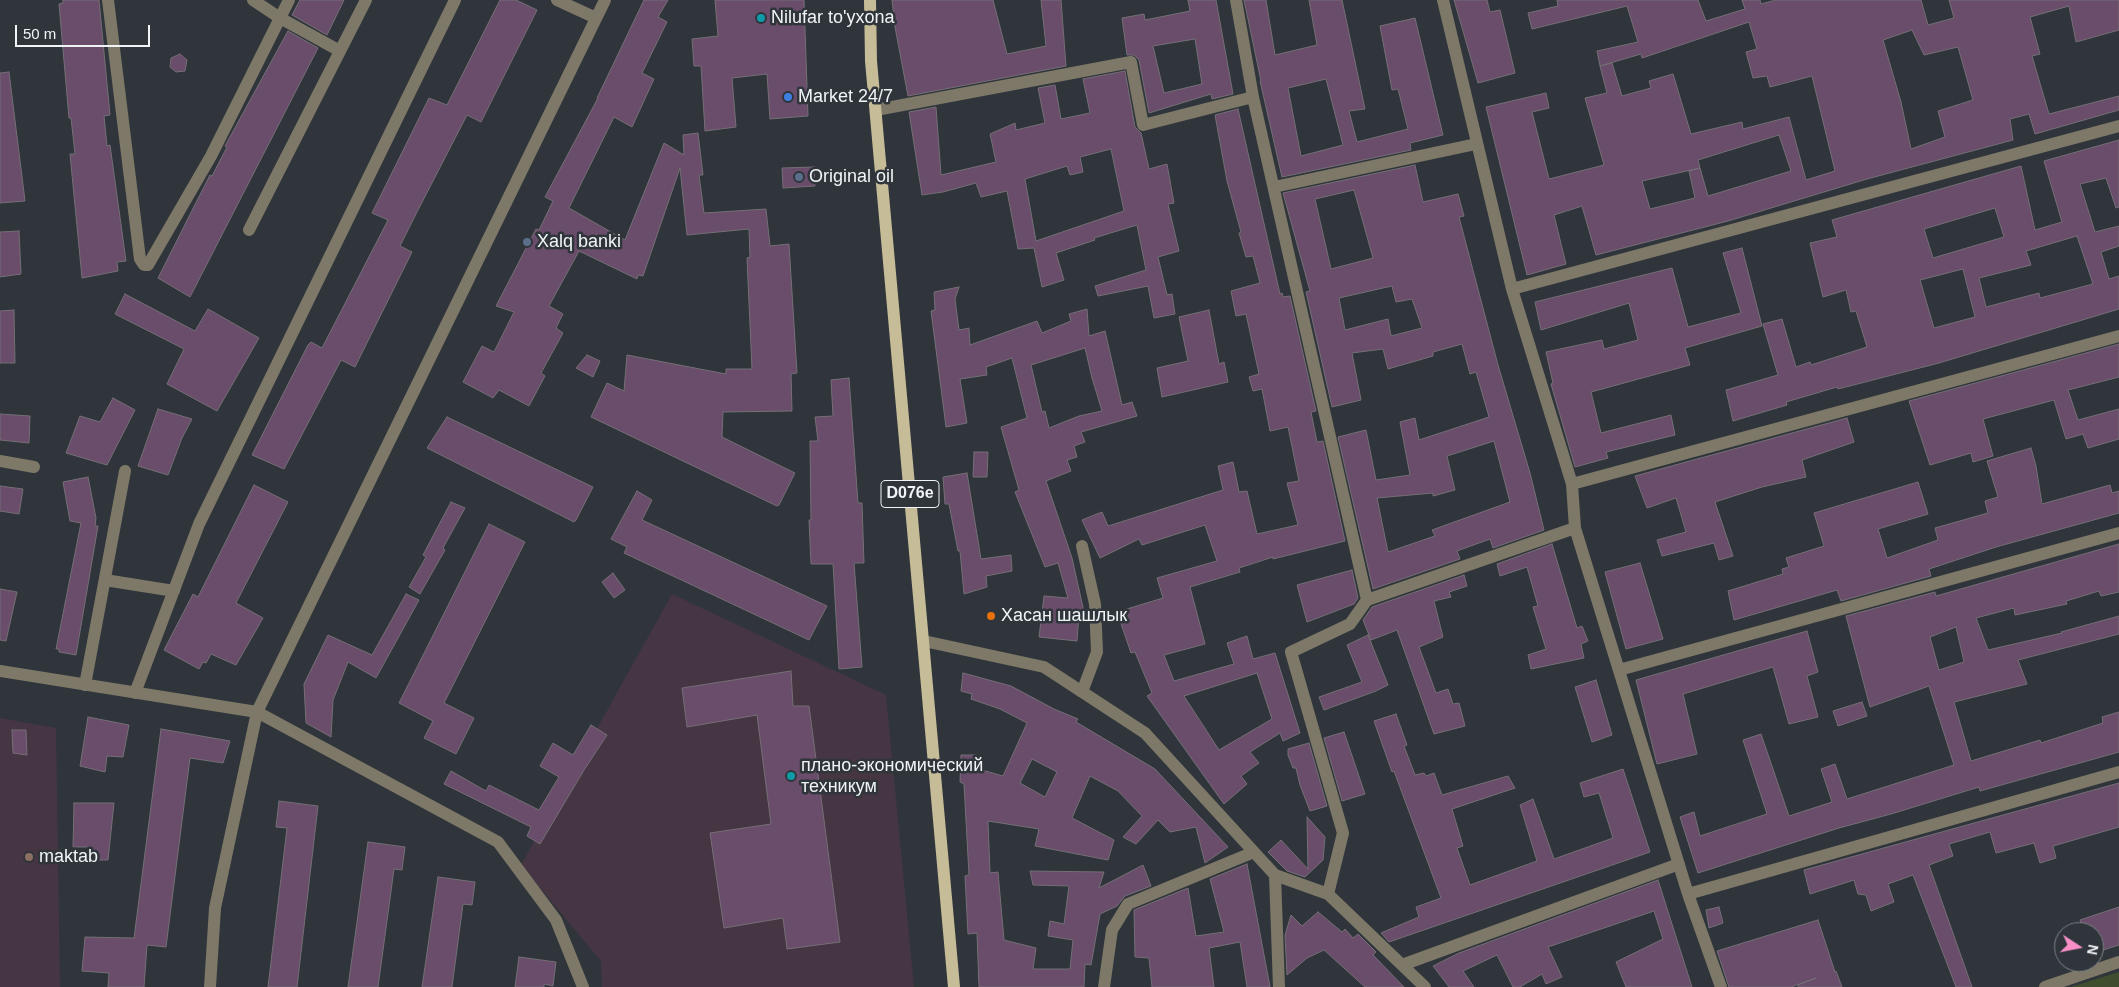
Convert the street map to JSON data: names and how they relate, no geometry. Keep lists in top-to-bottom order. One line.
{"streets":{"main road":["D076e"]},"places":["Nilufar to'yxona","Market 24/7","Original oil","Xalq banki","Хасан шашлык","плано-экономический техникум","maktab"],"scale_bar":"50 m","north":"right"}
